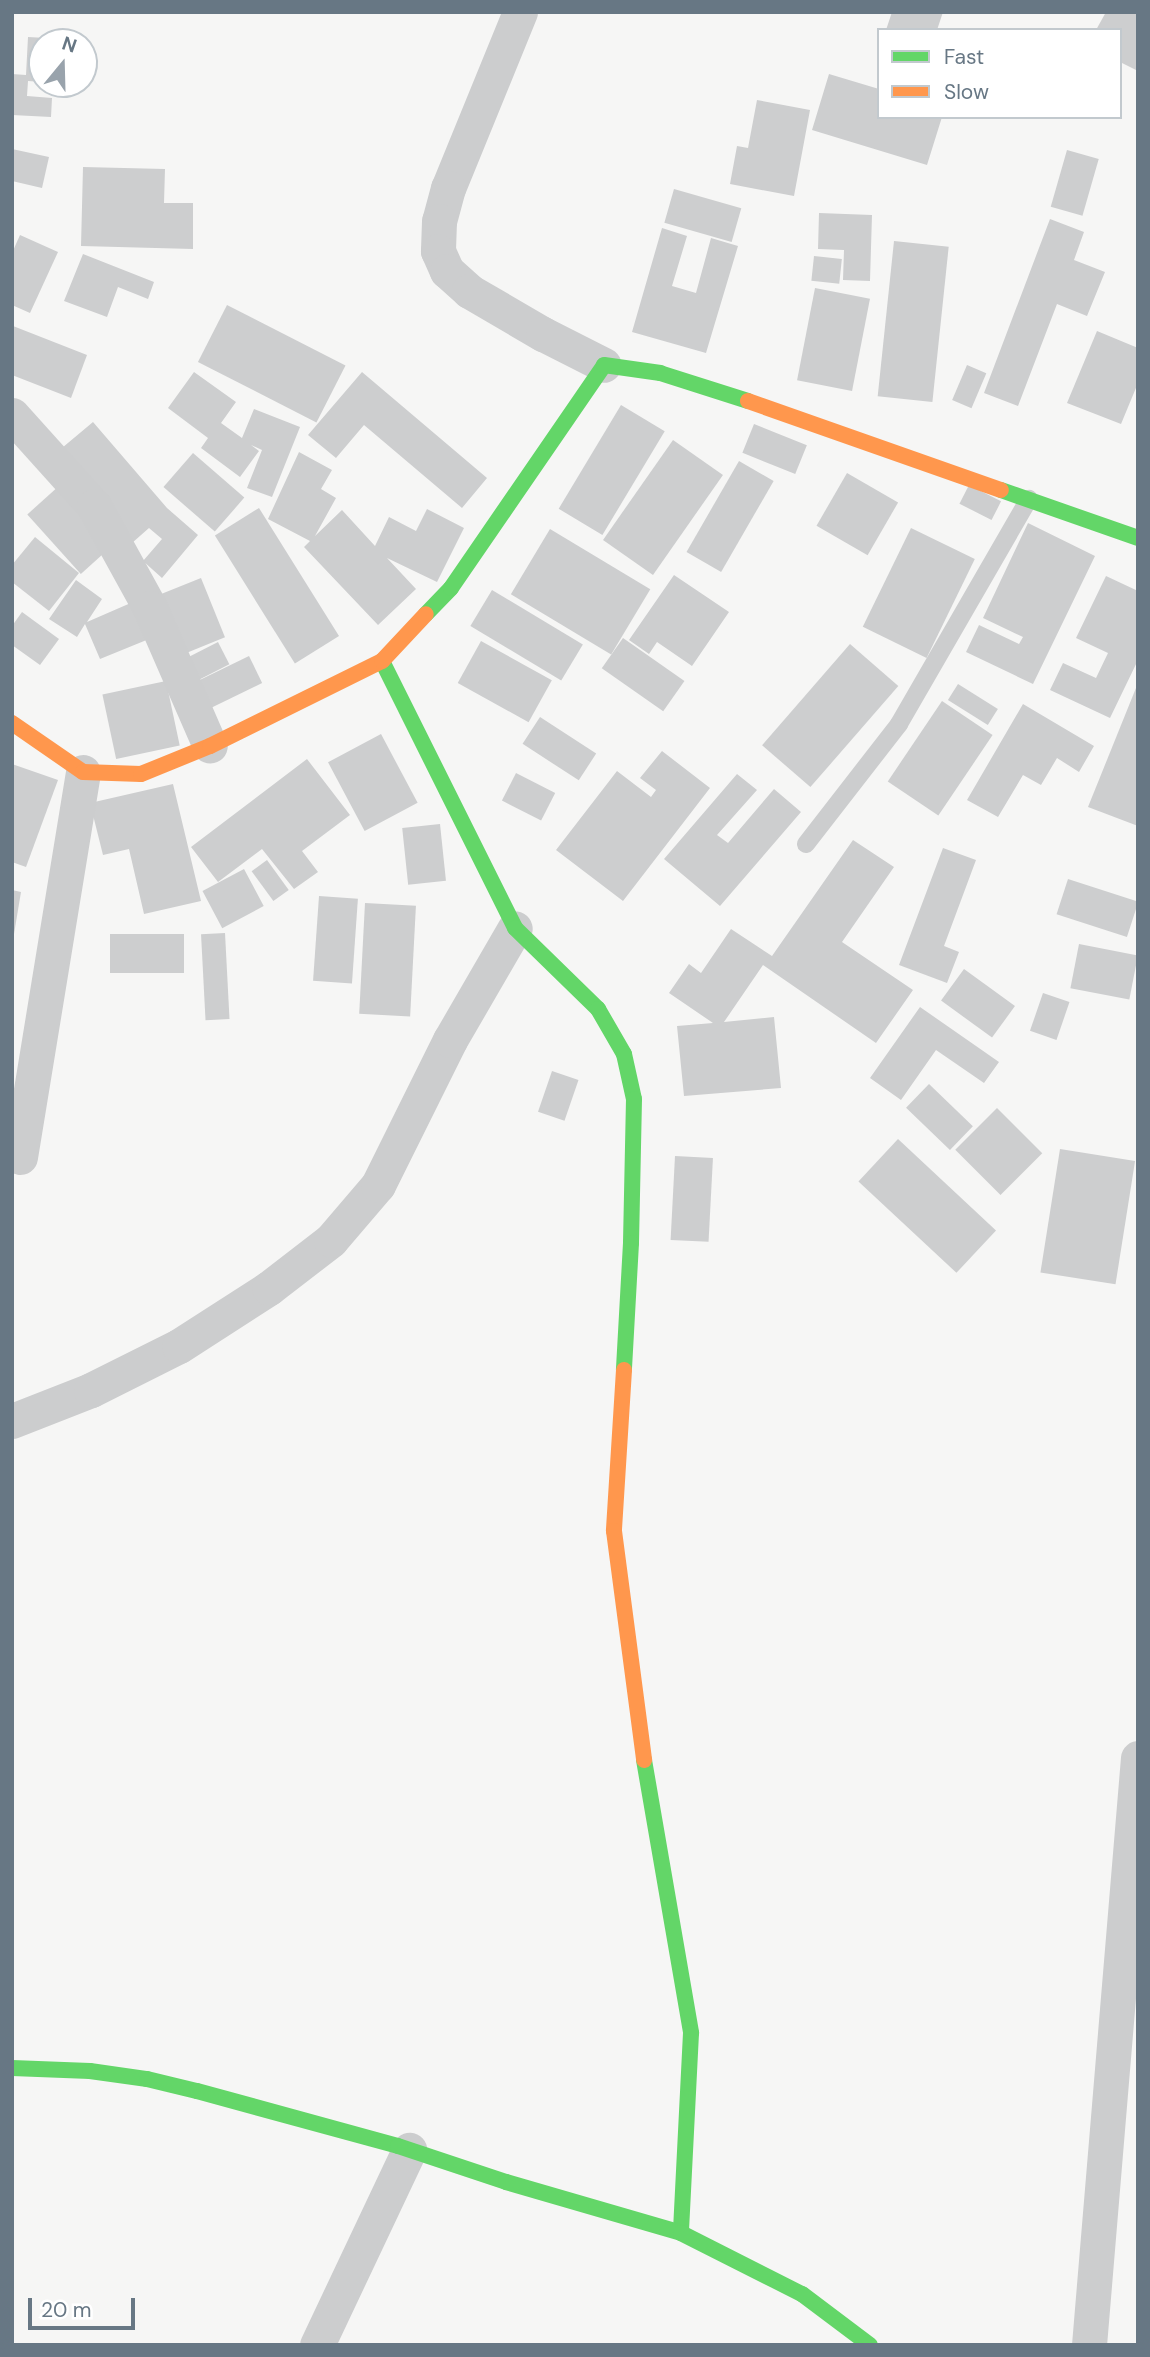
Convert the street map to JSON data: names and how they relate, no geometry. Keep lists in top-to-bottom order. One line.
{"legend":["Fast","Slow"],"scale_bar":"20 m","north":"top"}
